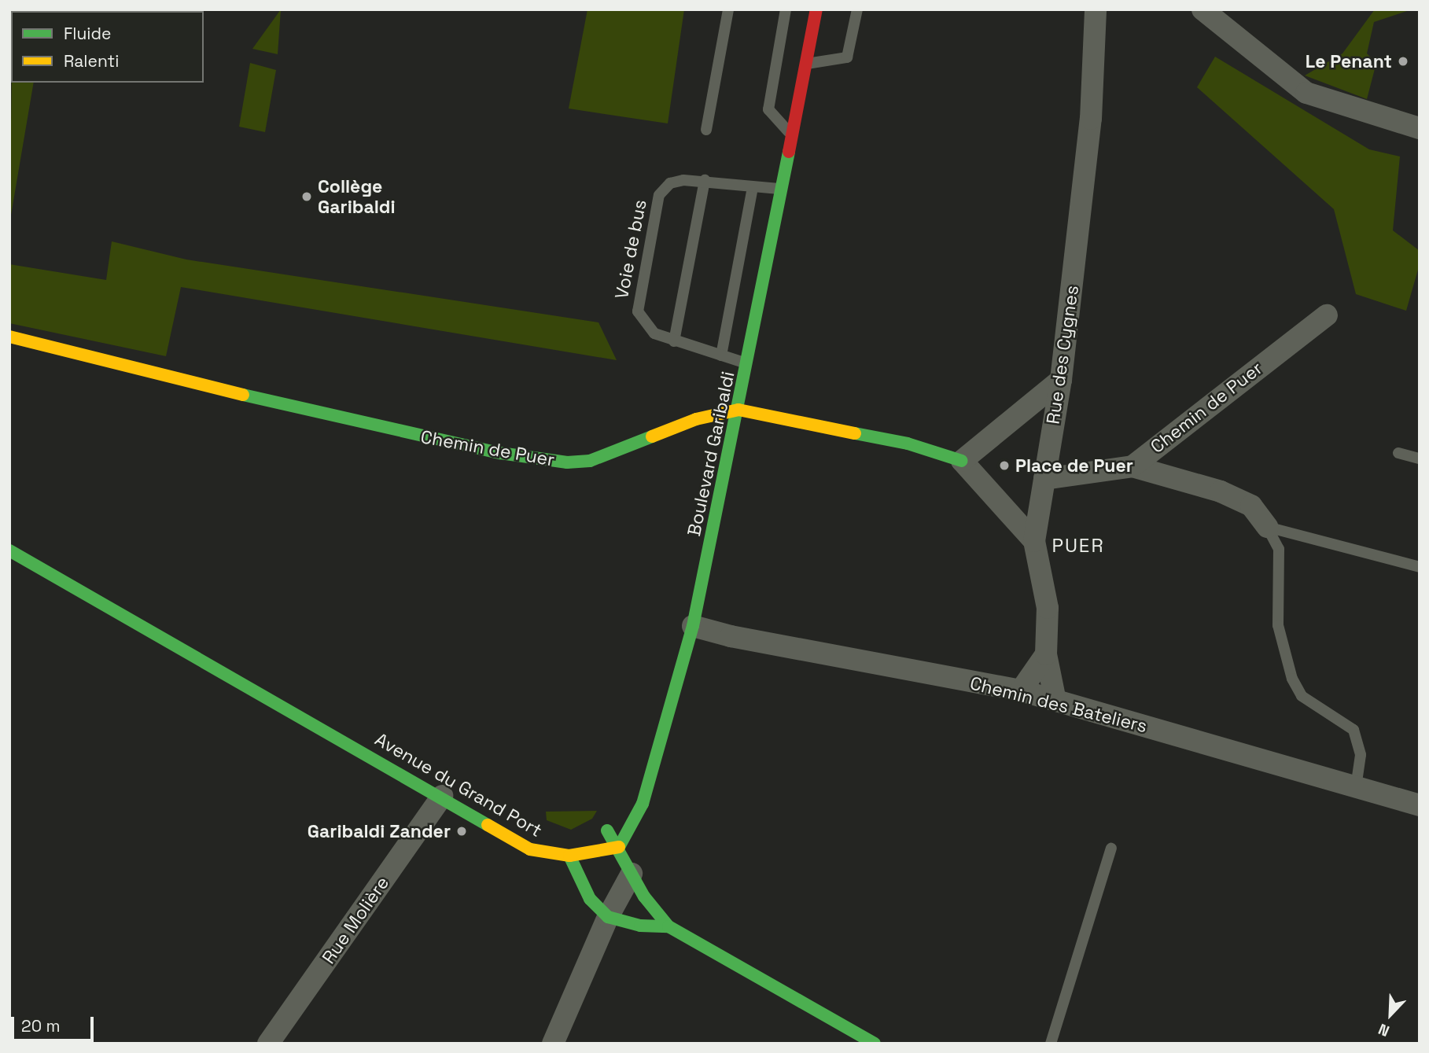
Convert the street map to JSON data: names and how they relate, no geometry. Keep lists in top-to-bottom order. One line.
{"streets":{"main road":["Chemin de Puer","Boulevard Garibaldi","Avenue du Grand Port"],"street":["Rue des Cygnes","Chemin des Bateliers","Rue Molière"],"lane":["Voie de bus"]},"crossings":[["Voie de bus","Boulevard Garibaldi"],["Rue des Cygnes","Chemin de Puer"],["Rue des Cygnes","Chemin des Bateliers"],["Chemin de Puer","Boulevard Garibaldi"],["Boulevard Garibaldi","Chemin des Bateliers"],["Avenue du Grand Port","Rue Molière"]],"districts":["PUER"],"places":["Le Penant","Collège Garibaldi","Place de Puer","Garibaldi Zander"],"legend":["Fluide","Ralenti"],"scale_bar":"20 m","north":"bottom left"}
